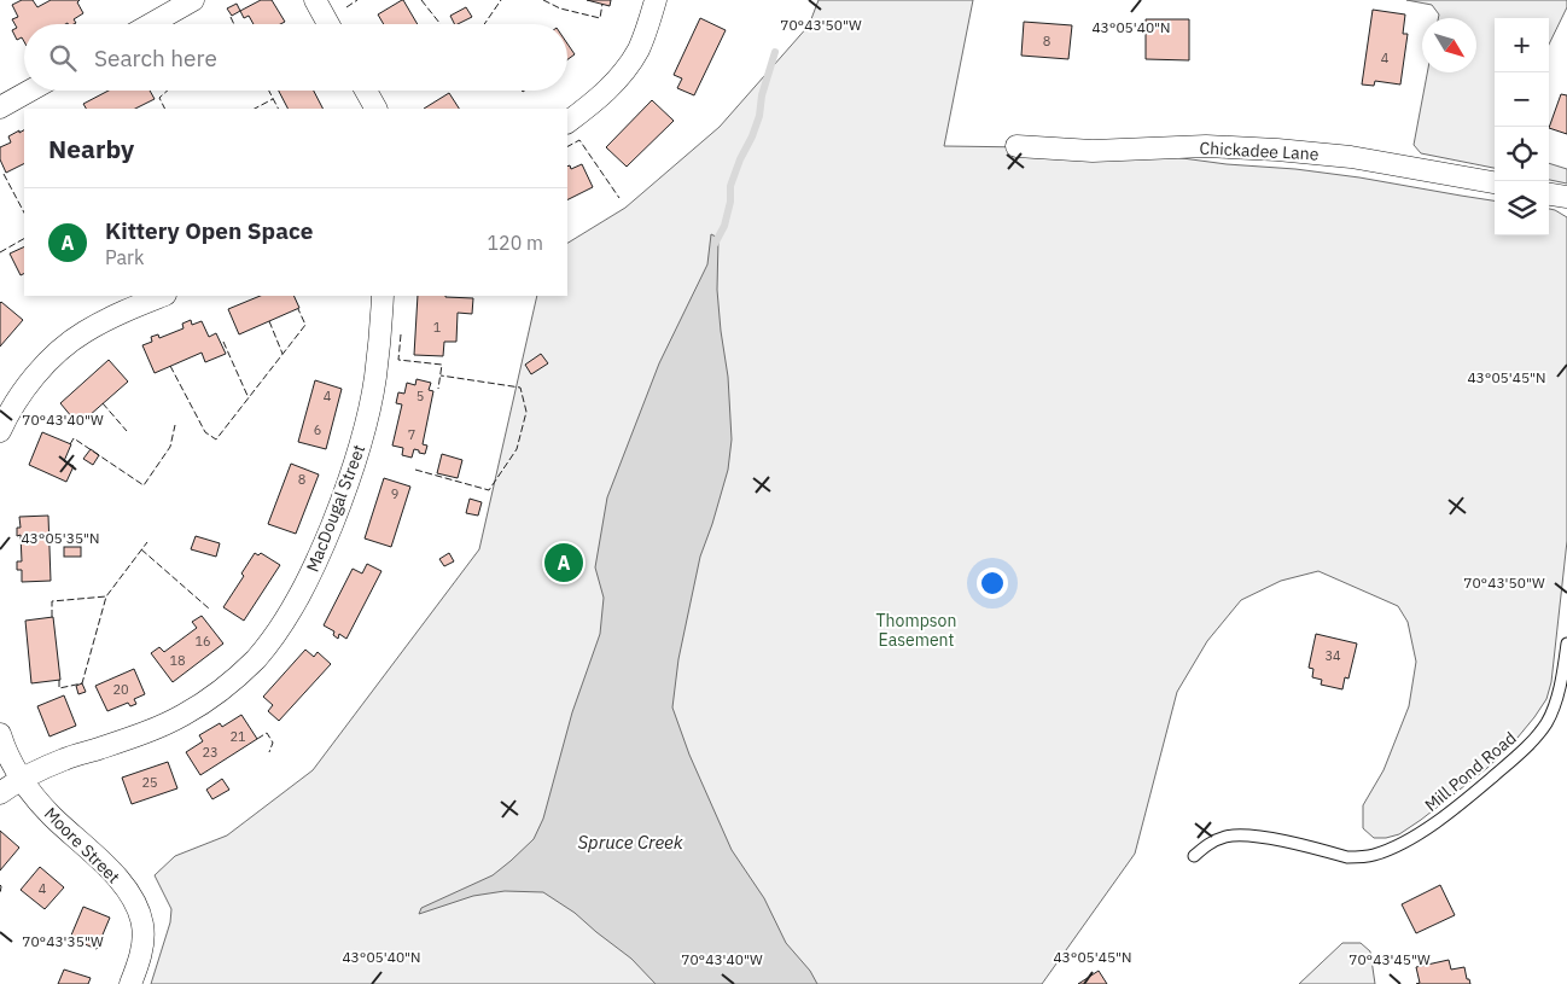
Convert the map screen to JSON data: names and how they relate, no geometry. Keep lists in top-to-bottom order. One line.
{"streets":{"street":["Chickadee Lane","MacDougal Street","Moore Street"],"lane":["Mill Pond Road"]},"crossings":[["MacDougal Street","Moore Street"]],"water":["Spruce Creek"],"parks":["Thompson Easement"],"house_numbers":["8","4","1","4","5","6","7","8","9","16","34","18","20","21","23","25","4"],"north":"bottom right","page":{"map_buttons":["+","−"],"search":"Search here","heading":"Nearby","list":[{"mark":"A","name":"Kittery Open Space","note":"Park","value":"120 m"}],"pins":"A"},"coordinates":["70°43'50\"W","43°05'40\"N","43°05'45\"N","70°43'40\"W","43°05'35\"N","70°43'35\"W","70°43'45\"W"]}
